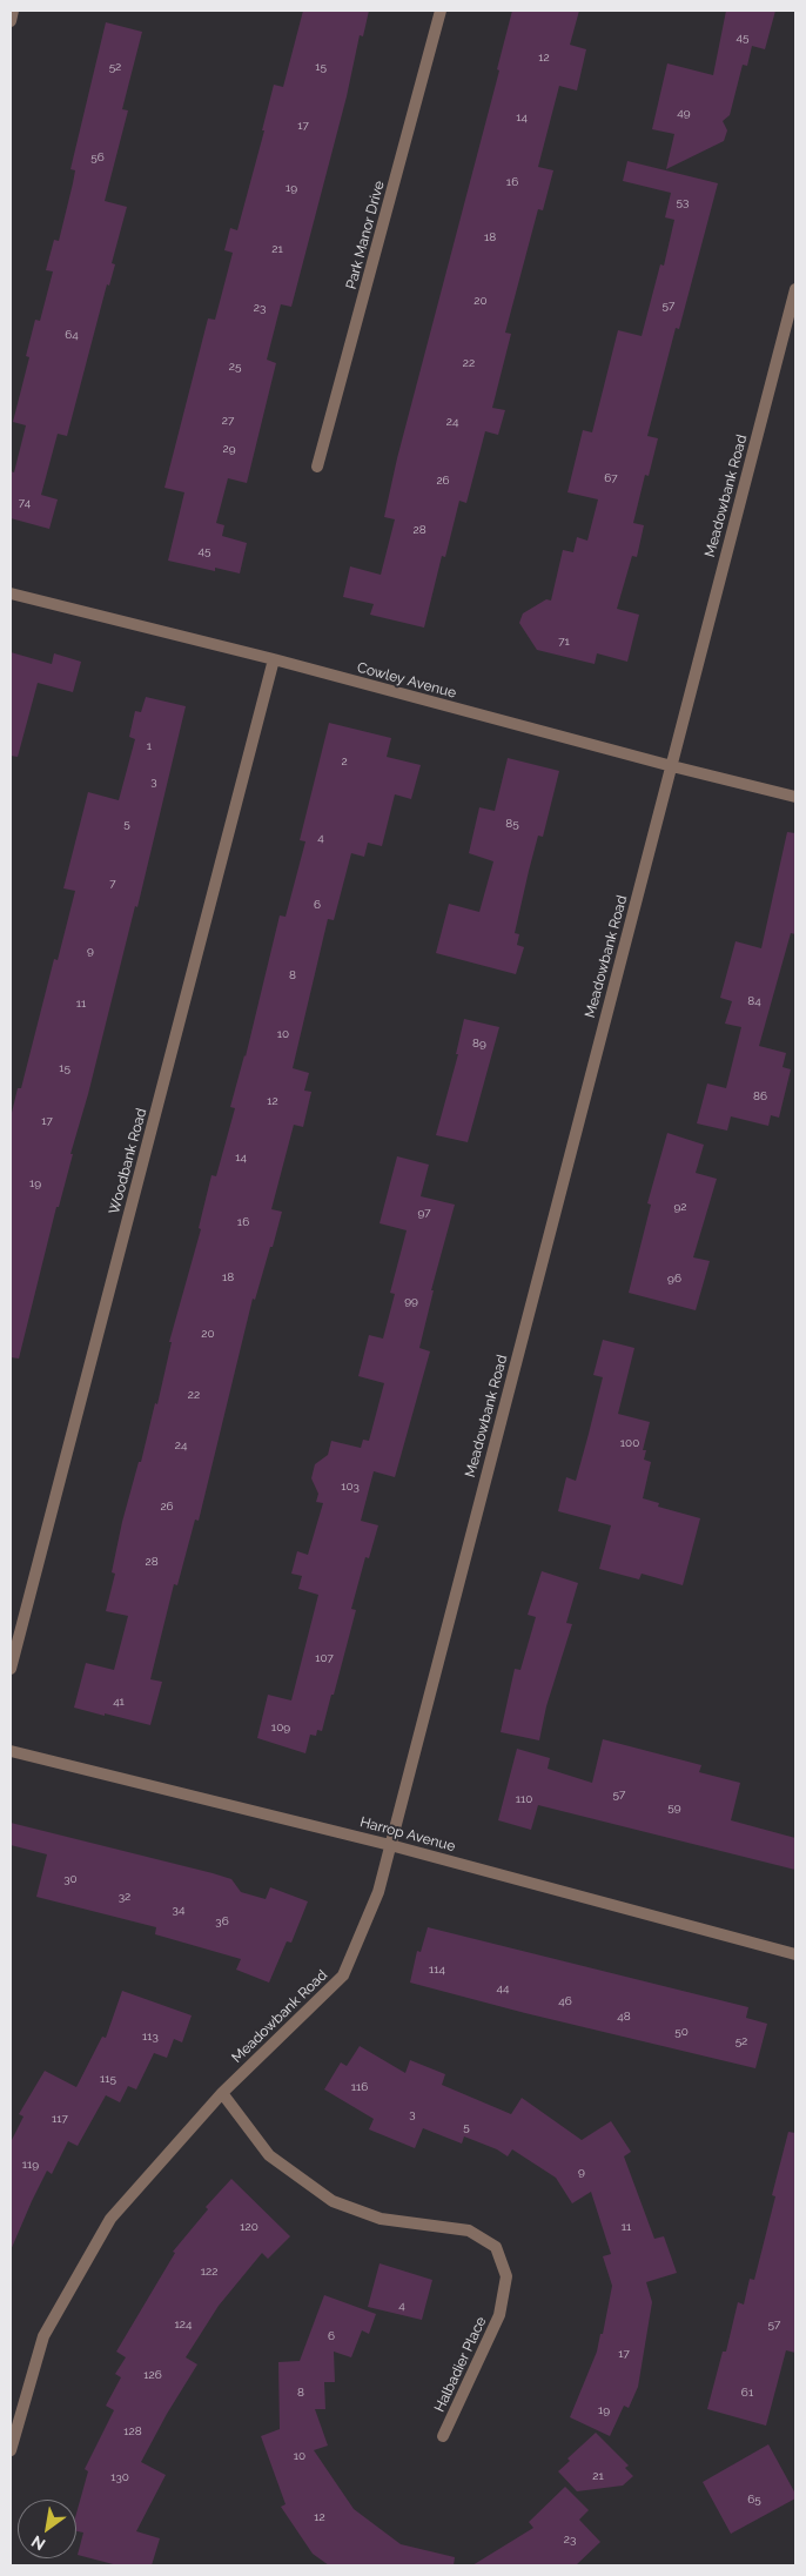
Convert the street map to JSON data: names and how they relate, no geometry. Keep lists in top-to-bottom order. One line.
{"streets":{"street":["Park Manor Drive","Meadowbank Road","Cowley Avenue","Woodbank Road","Harrop Avenue","Halbadier Place"]},"crossings":[["Meadowbank Road","Cowley Avenue"],["Meadowbank Road","Harrop Avenue"],["Meadowbank Road","Halbadier Place"],["Cowley Avenue","Woodbank Road"]],"house_numbers":["45","12","52","15","49","14","17","56","16","19","53","18","21","20","57","23","64","22","25","27","24","29","67","26","74","28","45","71","1","2","3","5","85","4","7","6","9","8","84","11","10","89","15","86","12","17","14","19","92","97","16","18","96","99","20","22","100","24","103","26","28","107","41","109","57","110","59","30","32","34","36","114","44","46","48","50","113","52","115","116","3","117","5","119","9","120","11","122","4","124","57","6","17","126","8","61","19","128","10","21","130","65","12","23"],"north":"bottom left"}
